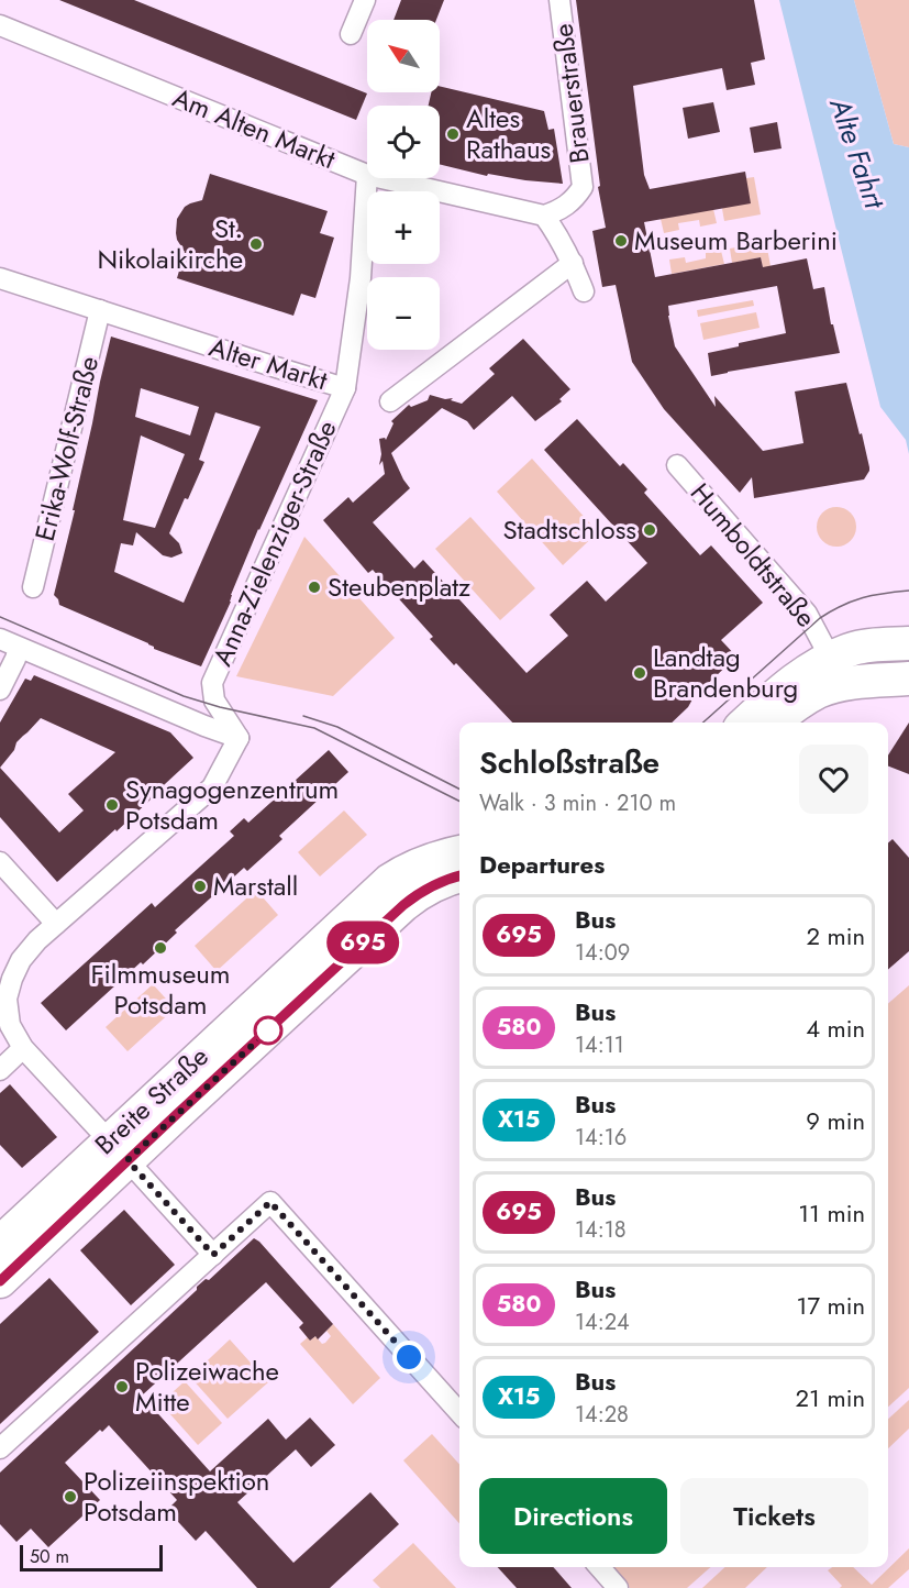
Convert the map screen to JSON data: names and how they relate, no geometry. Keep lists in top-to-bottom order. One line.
{"streets":{"main road":["Breite Straße"],"street":["Brauerstraße","Am Alten Markt","Alter Markt","Erika-Wolf-Straße","Anna-Zielenziger-Straße","Humboldtstraße"]},"crossings":[["Brauerstraße","Am Alten Markt"],["Am Alten Markt","Alter Markt"],["Alter Markt","Erika-Wolf-Straße"],["Alter Markt","Anna-Zielenziger-Straße"]],"water":["Alte Fahrt"],"places":["Altes Rathaus","Museum Barberini","St. Nikolaikirche","Stadtschloss","Steubenplatz","Landtag Brandenburg","Synagogenzentrum Potsdam","Marstall","Filmmuseum Potsdam","Polizeiwache Mitte","Polizeiinspektion Potsdam"],"lines":["bus line 695"],"scale_bar":"50 m","north":"top left","page":{"on_map":"695","map_buttons":["+","−"],"heading":[["Schloßstraße","Walk · 3 min · 210 m"],"Departures"],"list":[{"mark":"695","name":"Bus","note":"14:09","value":"2 min"},{"mark":"580","name":"Bus","note":"14:11","value":"4 min"},{"mark":"X15","name":"Bus","note":"14:16","value":"9 min"},{"mark":"695","name":"Bus","note":"14:18","value":"11 min"},{"mark":"580","name":"Bus","note":"14:24","value":"17 min"},{"mark":"X15","name":"Bus","note":"14:28","value":"21 min"}],"buttons":["Directions","Tickets"],"scale":"50 m"}}
